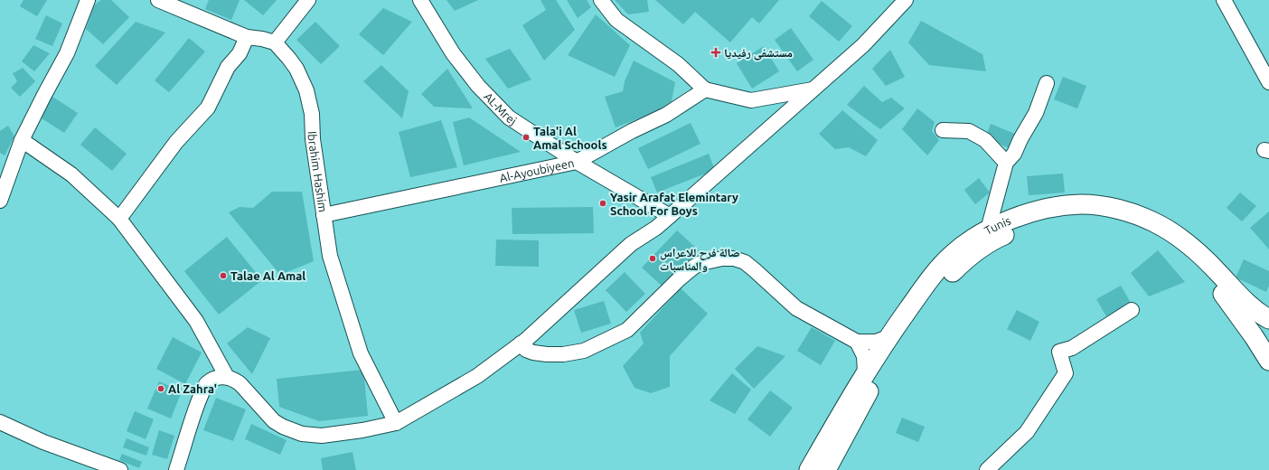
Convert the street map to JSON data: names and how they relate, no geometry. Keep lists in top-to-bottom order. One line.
{"streets":{"main road":["Tunis"],"street":["AL-Mrej","Al-Ayoubiyeen","Ibrahim Hashim"]},"crossings":[["AL-Mrej","Al-Ayoubiyeen"],["Al-Ayoubiyeen","Ibrahim Hashim"]],"places":{"health":["مستشفى رفيديا"],"other":["Tala'i Al Amal Schools","Yasir Arafat Elemintary School For Boys","صالة فرح للاعراس والمناسبات","Talae Al Amal","Al Zahra'"]}}
